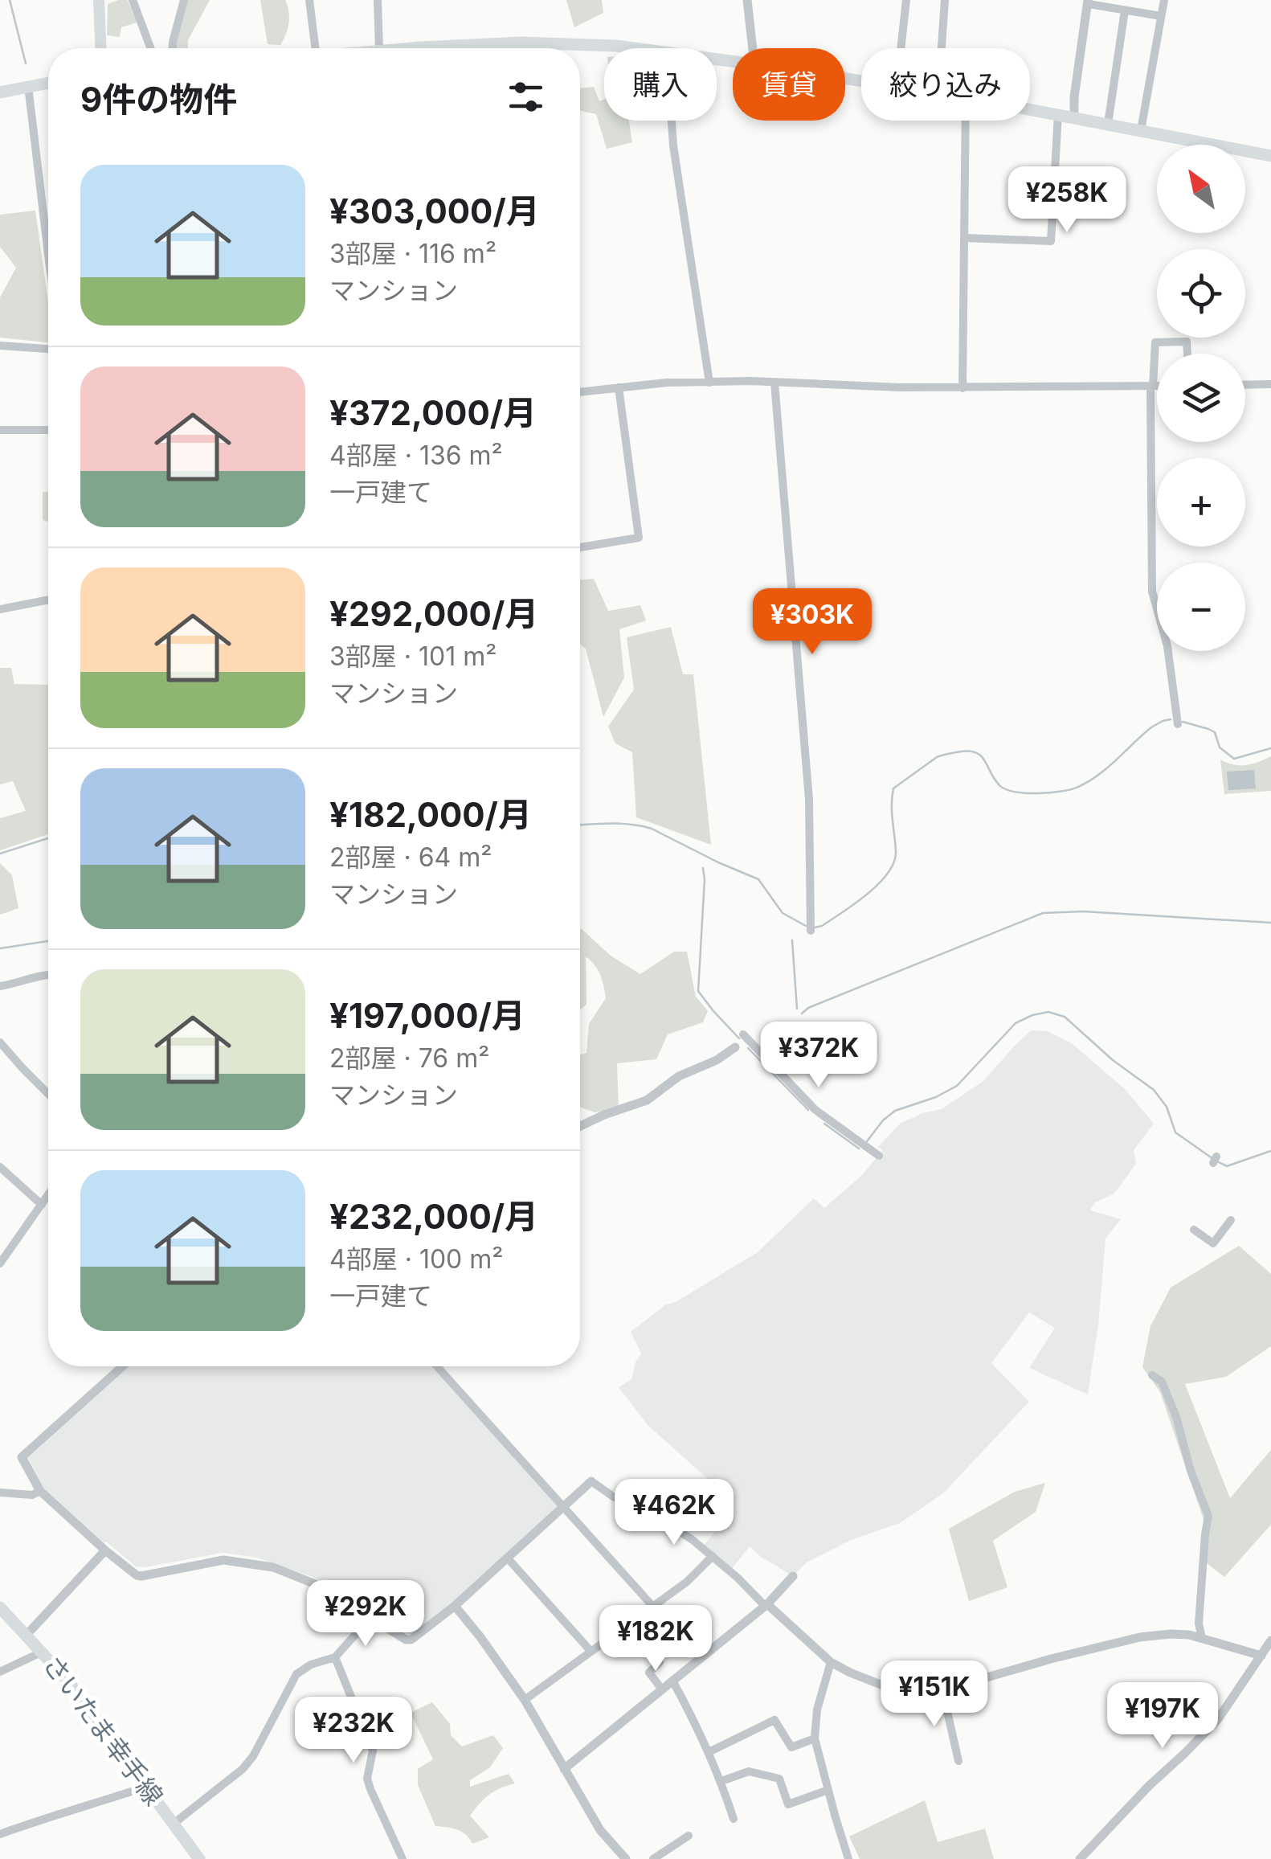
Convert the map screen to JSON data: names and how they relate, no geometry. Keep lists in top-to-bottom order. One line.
{"streets":{"main road":["さいたま幸手線"]},"north":"top left","page":{"chip":["購入","賃貸","絞り込み"],"heading":"9件の物件","map_buttons":["+","−"],"list":[{"name":"¥303,000/月","note":"3部屋 · 116 m² · マンション"},{"name":"¥372,000/月","note":"4部屋 · 136 m² · 一戸建て"},{"name":"¥292,000/月","note":"3部屋 · 101 m² · マンション"},{"name":"¥182,000/月","note":"2部屋 · 64 m² · マンション"},{"name":"¥197,000/月","note":"2部屋 · 76 m² · マンション"},{"name":"¥232,000/月","note":"4部屋 · 100 m² · 一戸建て"}],"price":["¥258K","¥303K","¥372K","¥462K","¥292K","¥182K","¥151K","¥197K","¥232K"]}}
